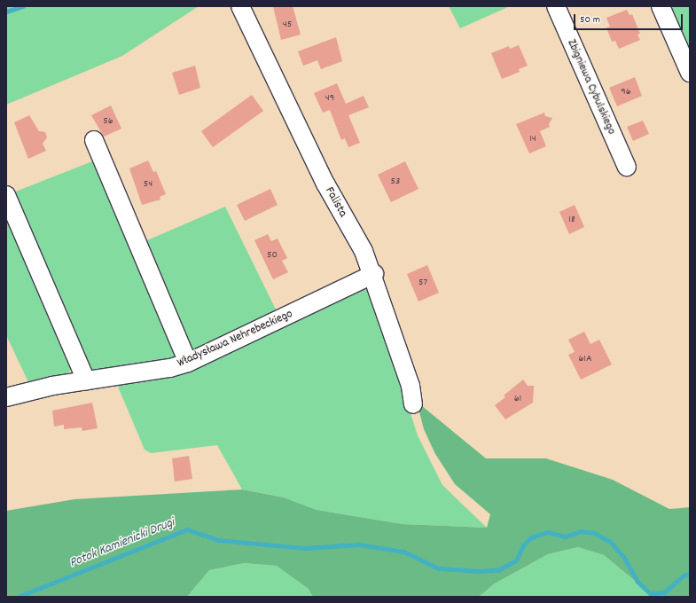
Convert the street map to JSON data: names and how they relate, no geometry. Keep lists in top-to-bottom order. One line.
{"streets":{"street":["Zbigniewa Cybulskiego","Falista","Władysława Nehrebeckiego"]},"crossings":[["Falista","Władysława Nehrebeckiego"]],"water":["Potok Kamienicki Drugi"],"house_numbers":["45","96","49","56","14","53","54","18","50","57","61A","61"],"scale_bar":"50 m"}
